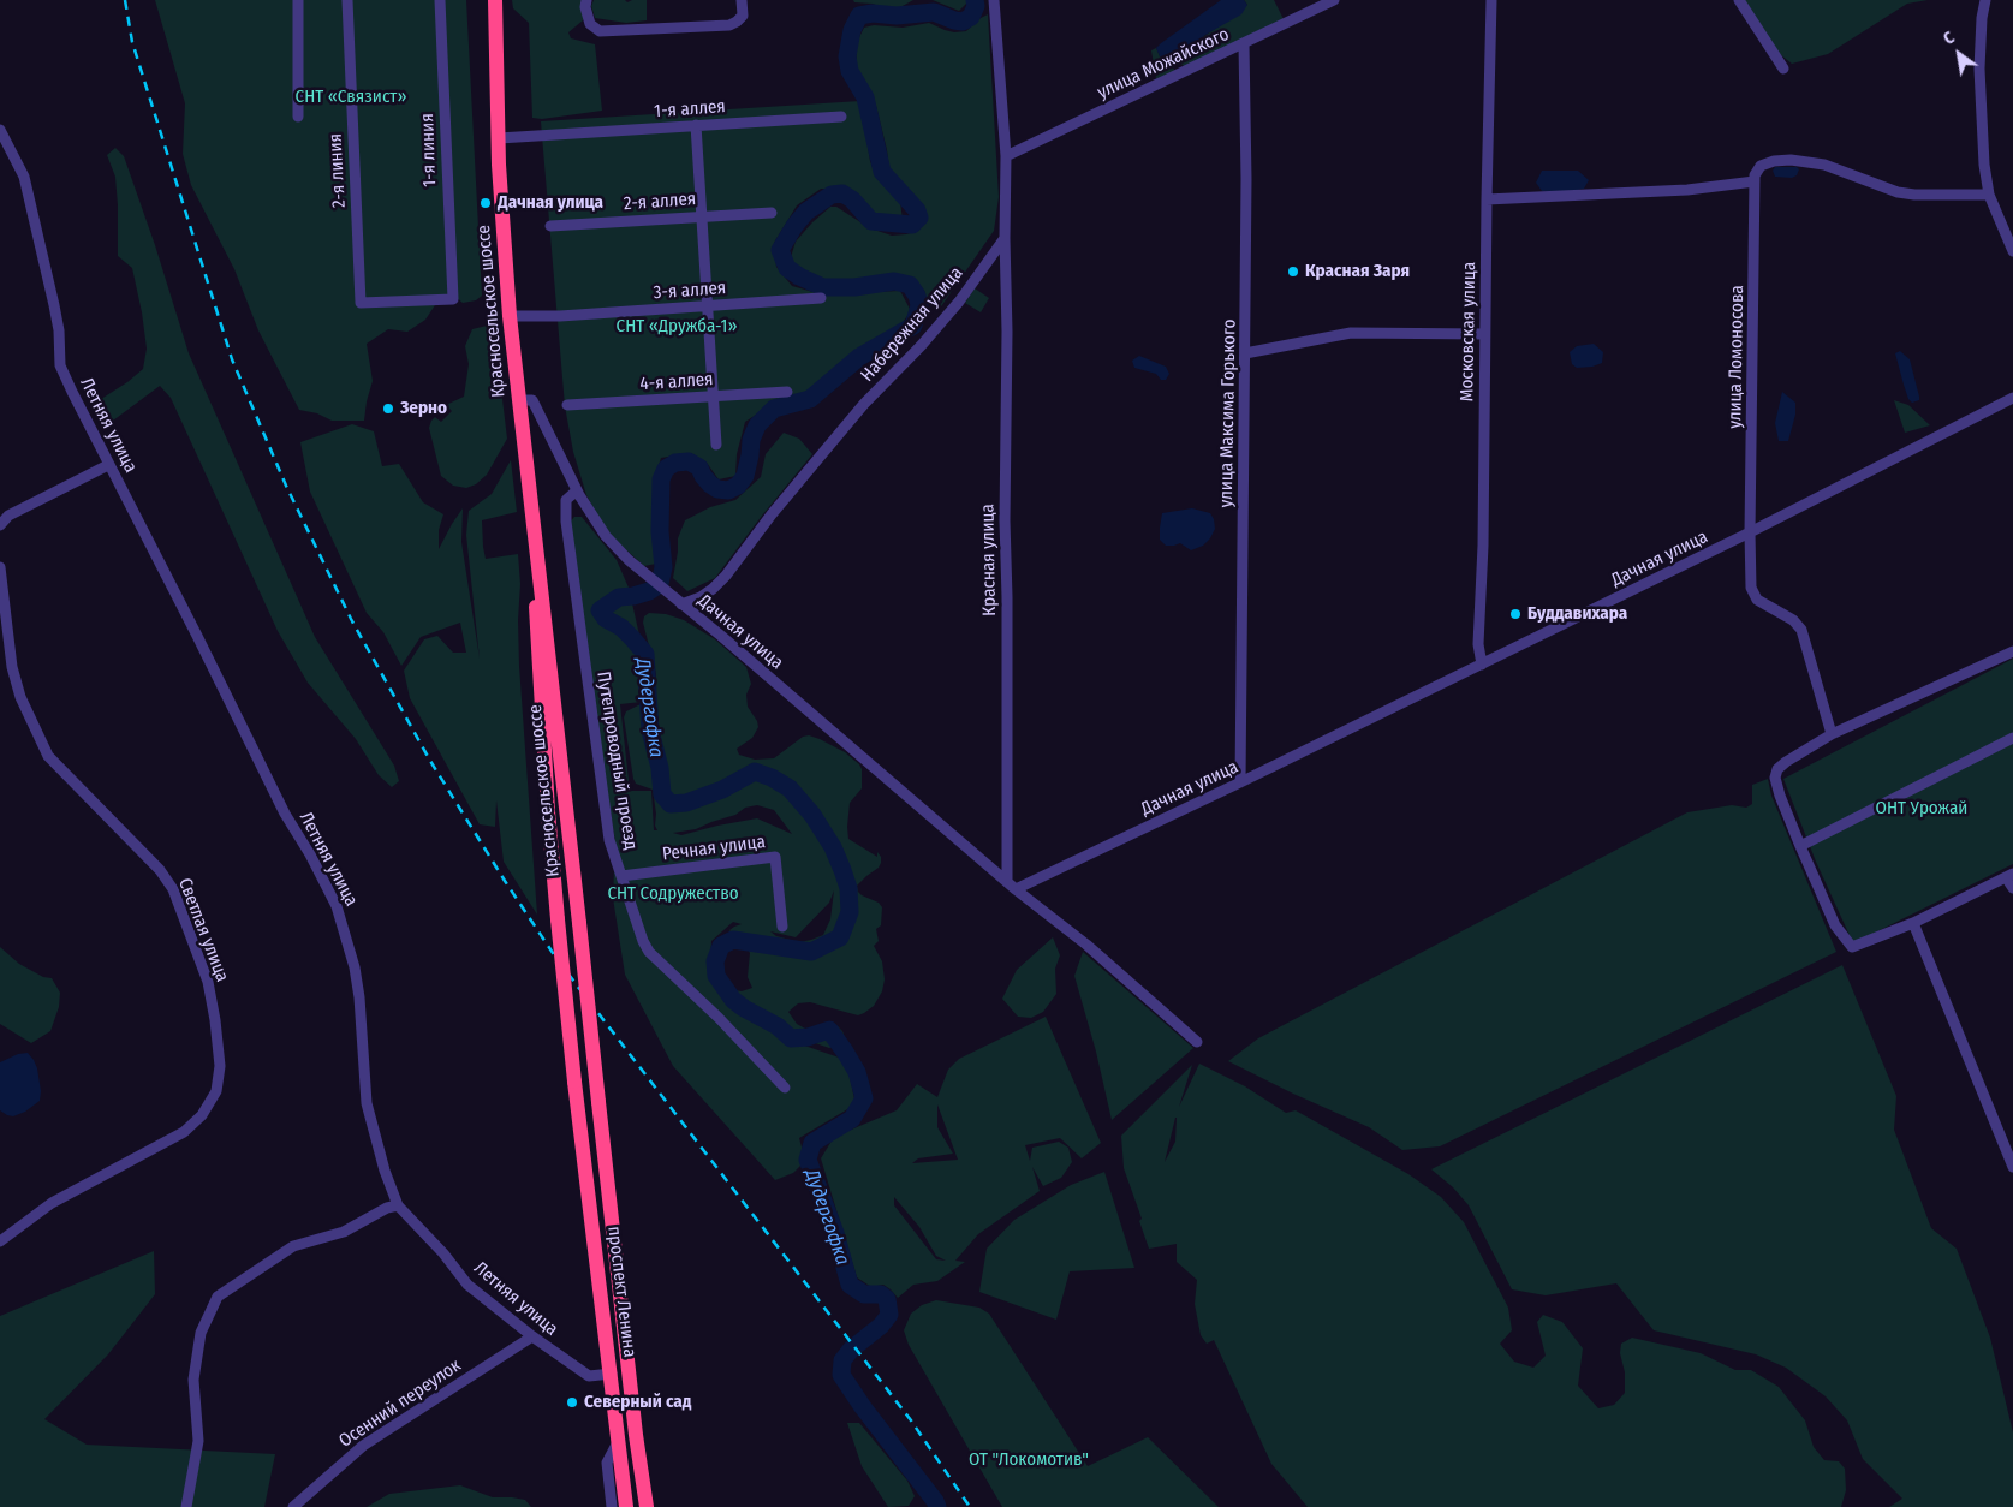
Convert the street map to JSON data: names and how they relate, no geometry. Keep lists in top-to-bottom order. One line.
{"streets":{"highway":["Красносельское шоссе","проспект Ленина"],"street":["улица Можайского","1-я аллея","1-я линия","2-я линия","2-я аллея","3-я аллея","Набережная улица","Московская улица","улица Ломоносова","4-я аллея","улица Максима Горького","Летняя улица","Дачная улица","Красная улица","Путепроводный проезд","Речная улица","Светлая улица","Осенний переулок"]},"crossings":[["улица Можайского","улица Максима Горького"],["1-я аллея","Красносельское шоссе"],["1-я линия","2-я линия"],["3-я аллея","Красносельское шоссе"],["Красносельское шоссе","Дачная улица"],["Красносельское шоссе","проспект Ленина"],["Набережная улица","Дачная улица"],["Набережная улица","Красная улица"],["Московская улица","Дачная улица"],["улица Ломоносова","Дачная улица"],["улица Максима Горького","Дачная улица"],["Летняя улица","проспект Ленина"],["Летняя улица","Осенний переулок"],["Дачная улица","Красная улица"],["Дачная улица","Путепроводный проезд"],["Путепроводный проезд","Речная улица"]],"water":["Дудергофка"],"parks":["СНТ «Связист»","СНТ «Дружба-1»","ОНТ Урожай","СНТ Содружество","ОТ \"Локомотив\""],"places":["Дачная улица","Красная Заря","Зерно","Буддавихара","Северный сад"],"north":"top left"}
